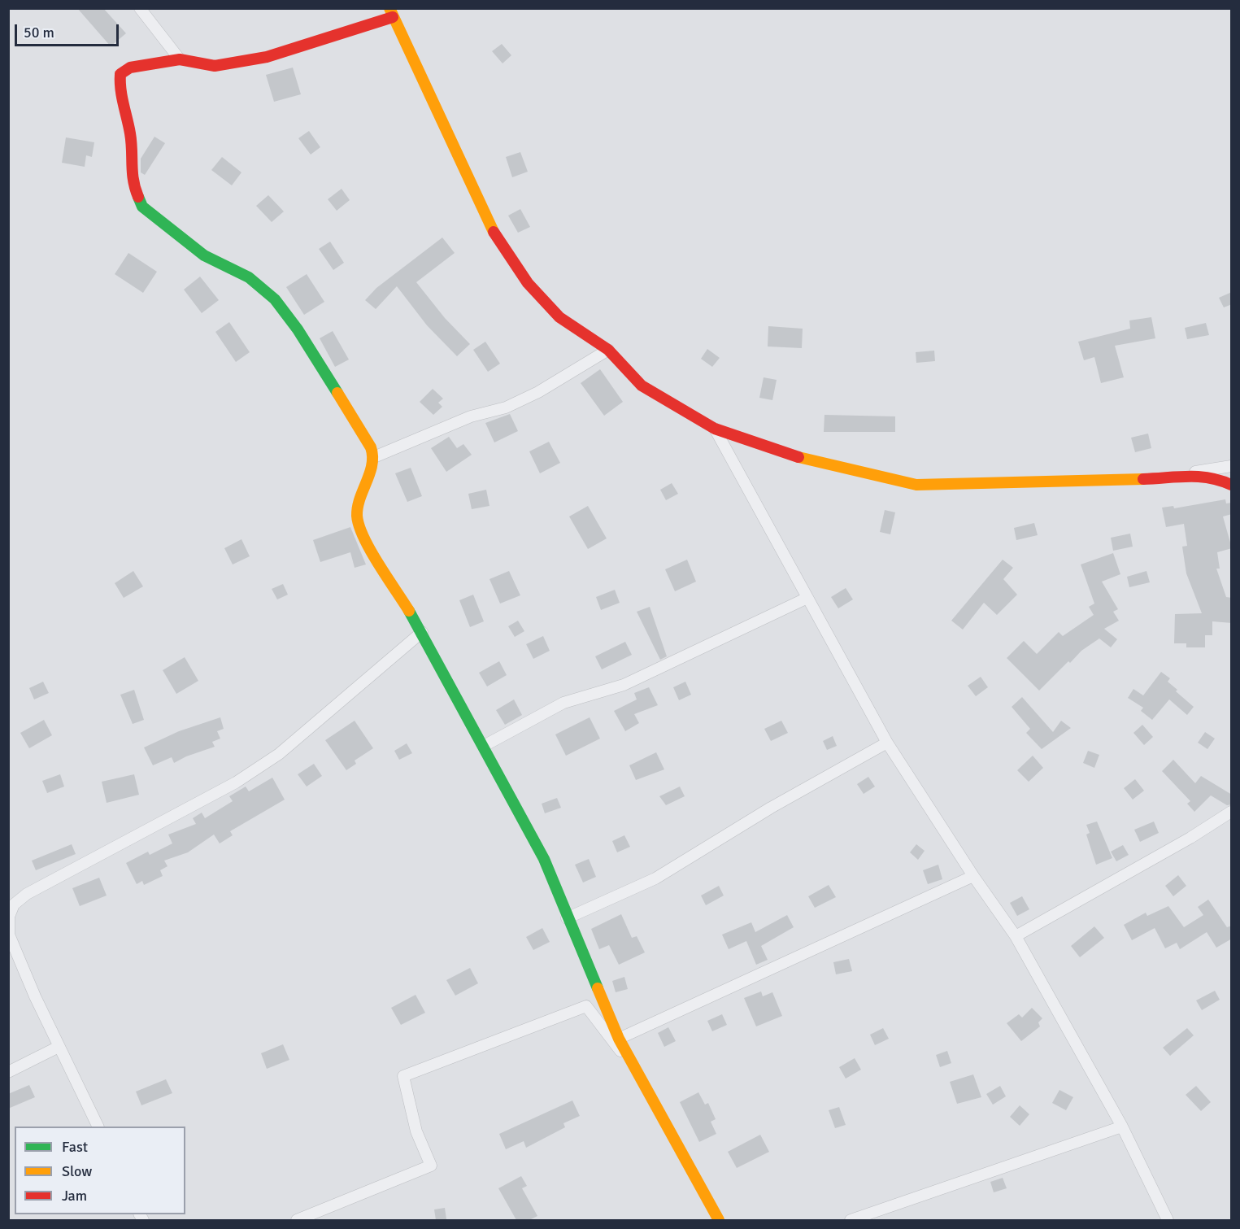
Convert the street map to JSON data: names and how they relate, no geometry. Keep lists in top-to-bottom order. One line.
{"legend":["Fast","Slow","Jam"],"scale_bar":"50 m"}
